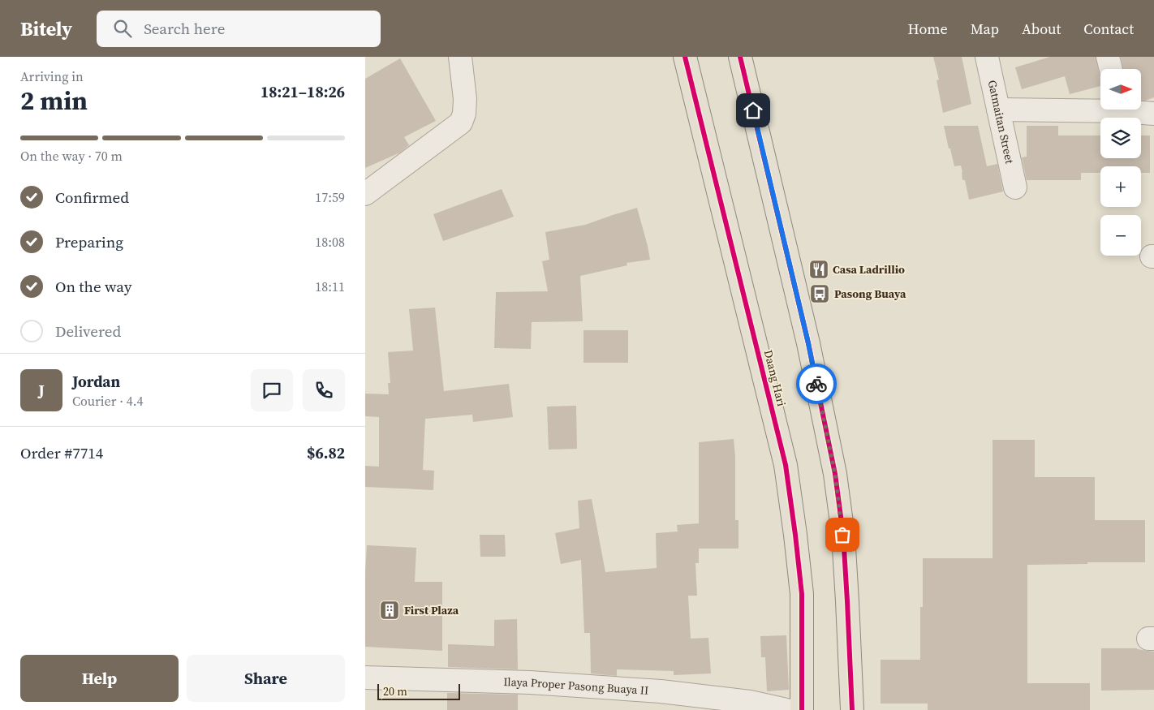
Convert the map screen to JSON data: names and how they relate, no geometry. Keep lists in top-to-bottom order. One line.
{"streets":{"main road":["Daang Hari"],"street":["Gatmaitan Street","Ilaya Proper Pasong Buaya II"]},"places":{"restaurant":["Casa Ladrillio"],"bus stop":["Pasong Buaya"],"building":["First Plaza"]},"scale_bar":"20 m","north":"right","page":{"header":"Bitely","search":"Search here","nav":["Home","Map","About","Contact"],"heading":["2 min","Arriving in","18:21–18:26"],"panel":["Jordan","Courier · 4.4","Order #7714","$6.82"],"map_buttons":["+","−"],"bar":"On the way · 70 m","list":[["Confirmed","17:59"],["Preparing","18:08"],["On the way","18:11"],"Delivered"],"round":"J","buttons":["Help","Share"],"scale":"20 m"}}
